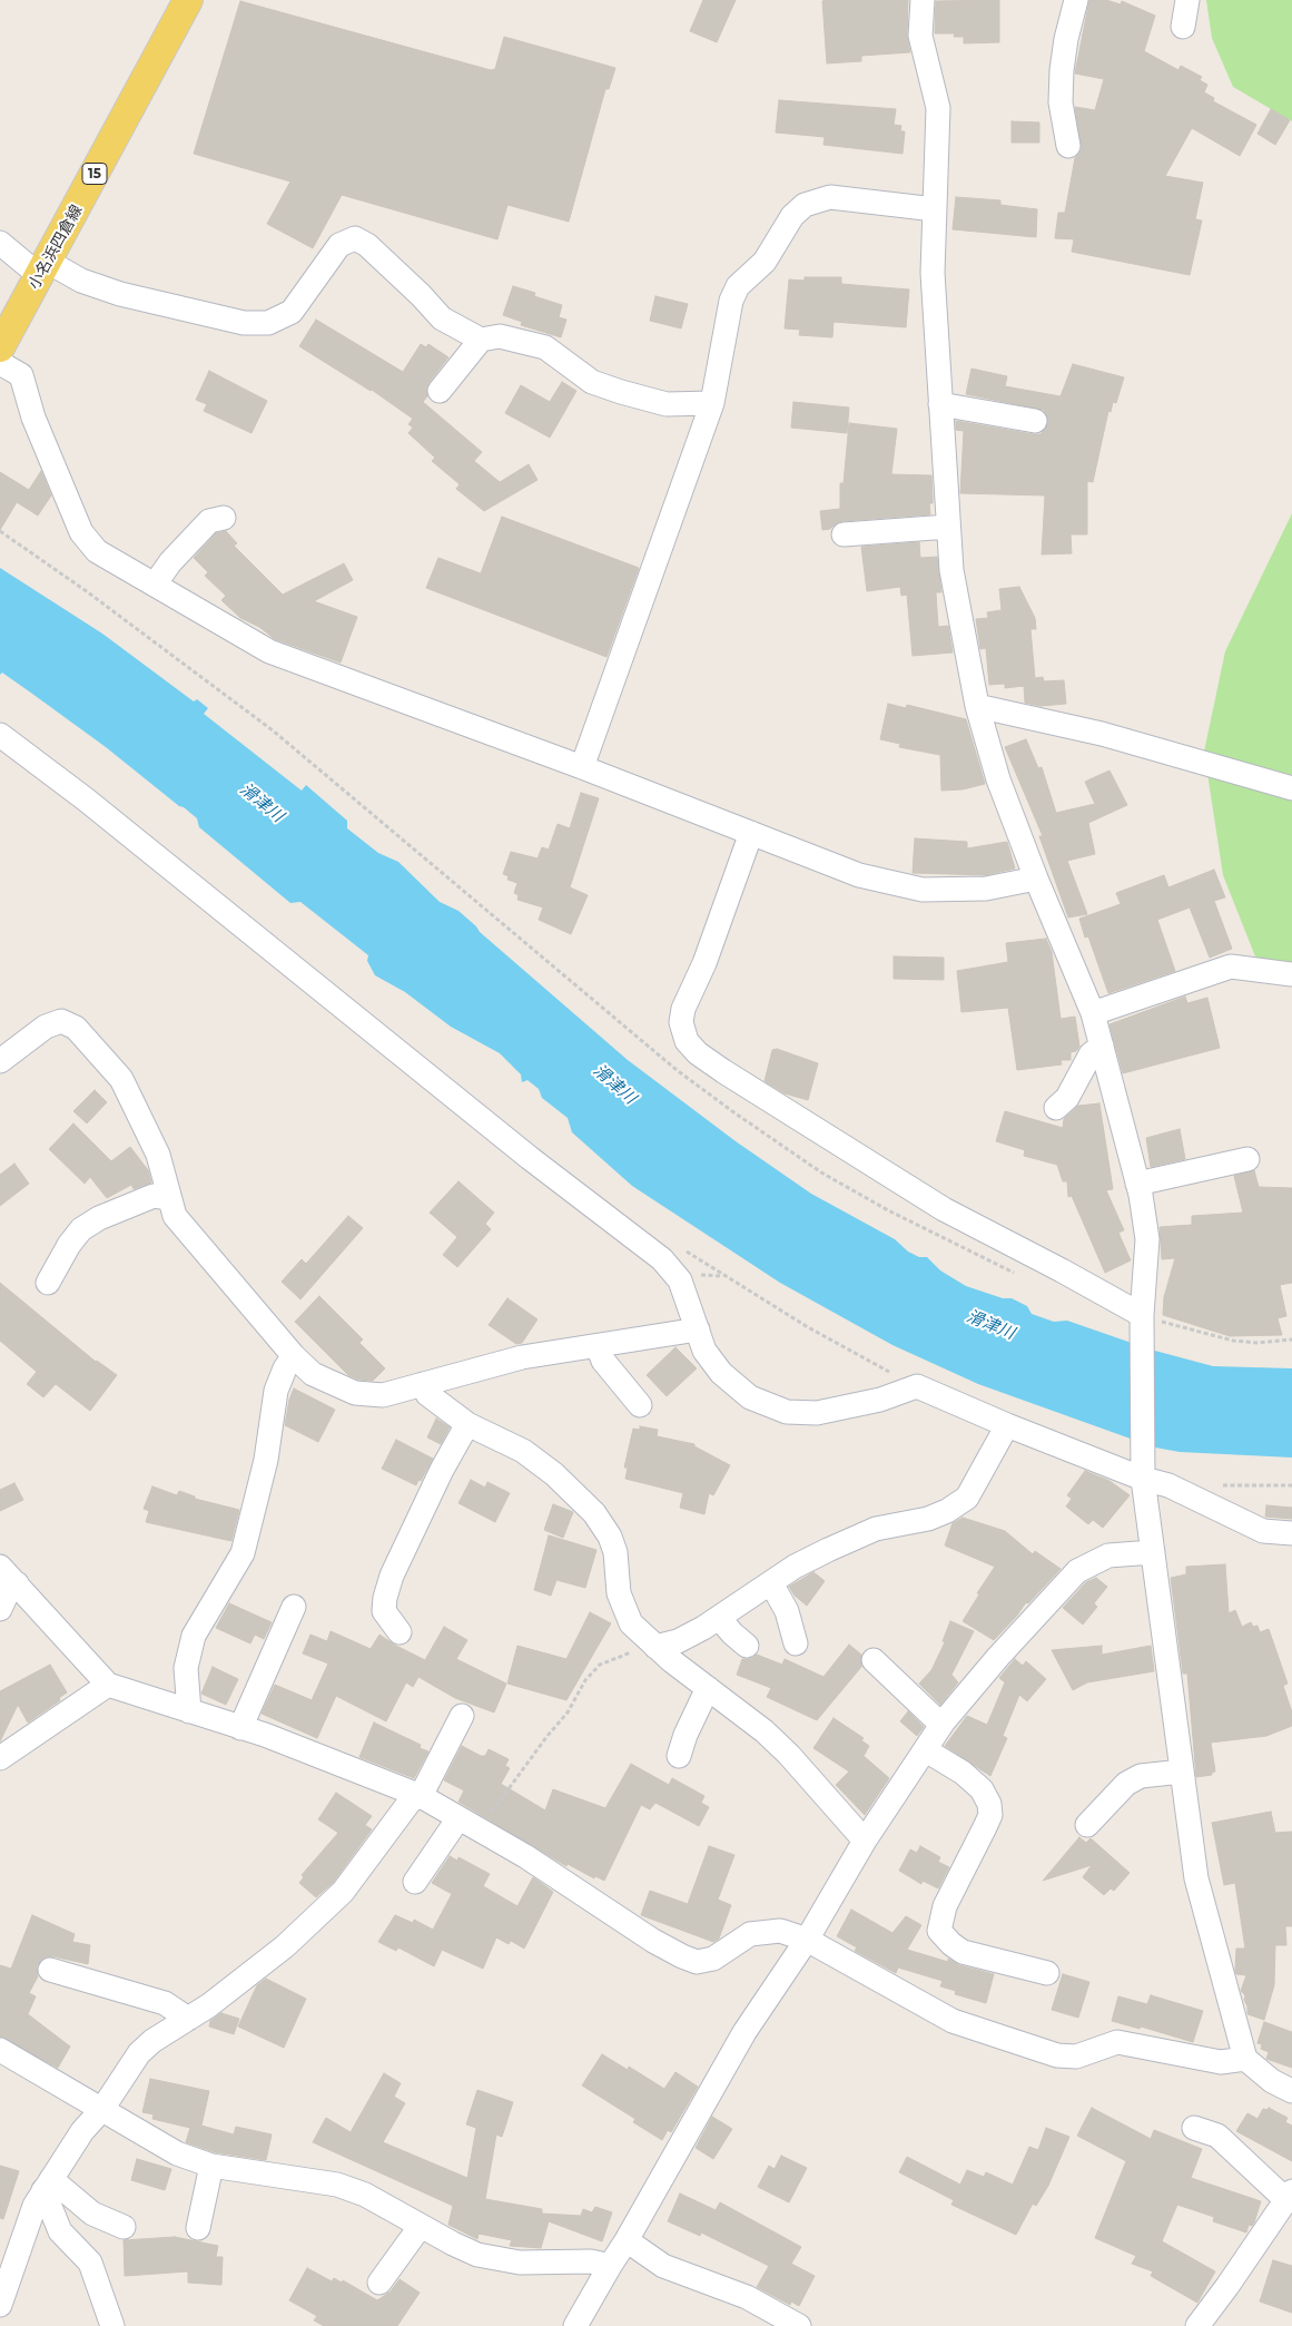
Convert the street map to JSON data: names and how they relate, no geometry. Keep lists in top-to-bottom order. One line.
{"streets":{"main road":["15","小名浜四倉線"]},"water":["滑津川"]}
